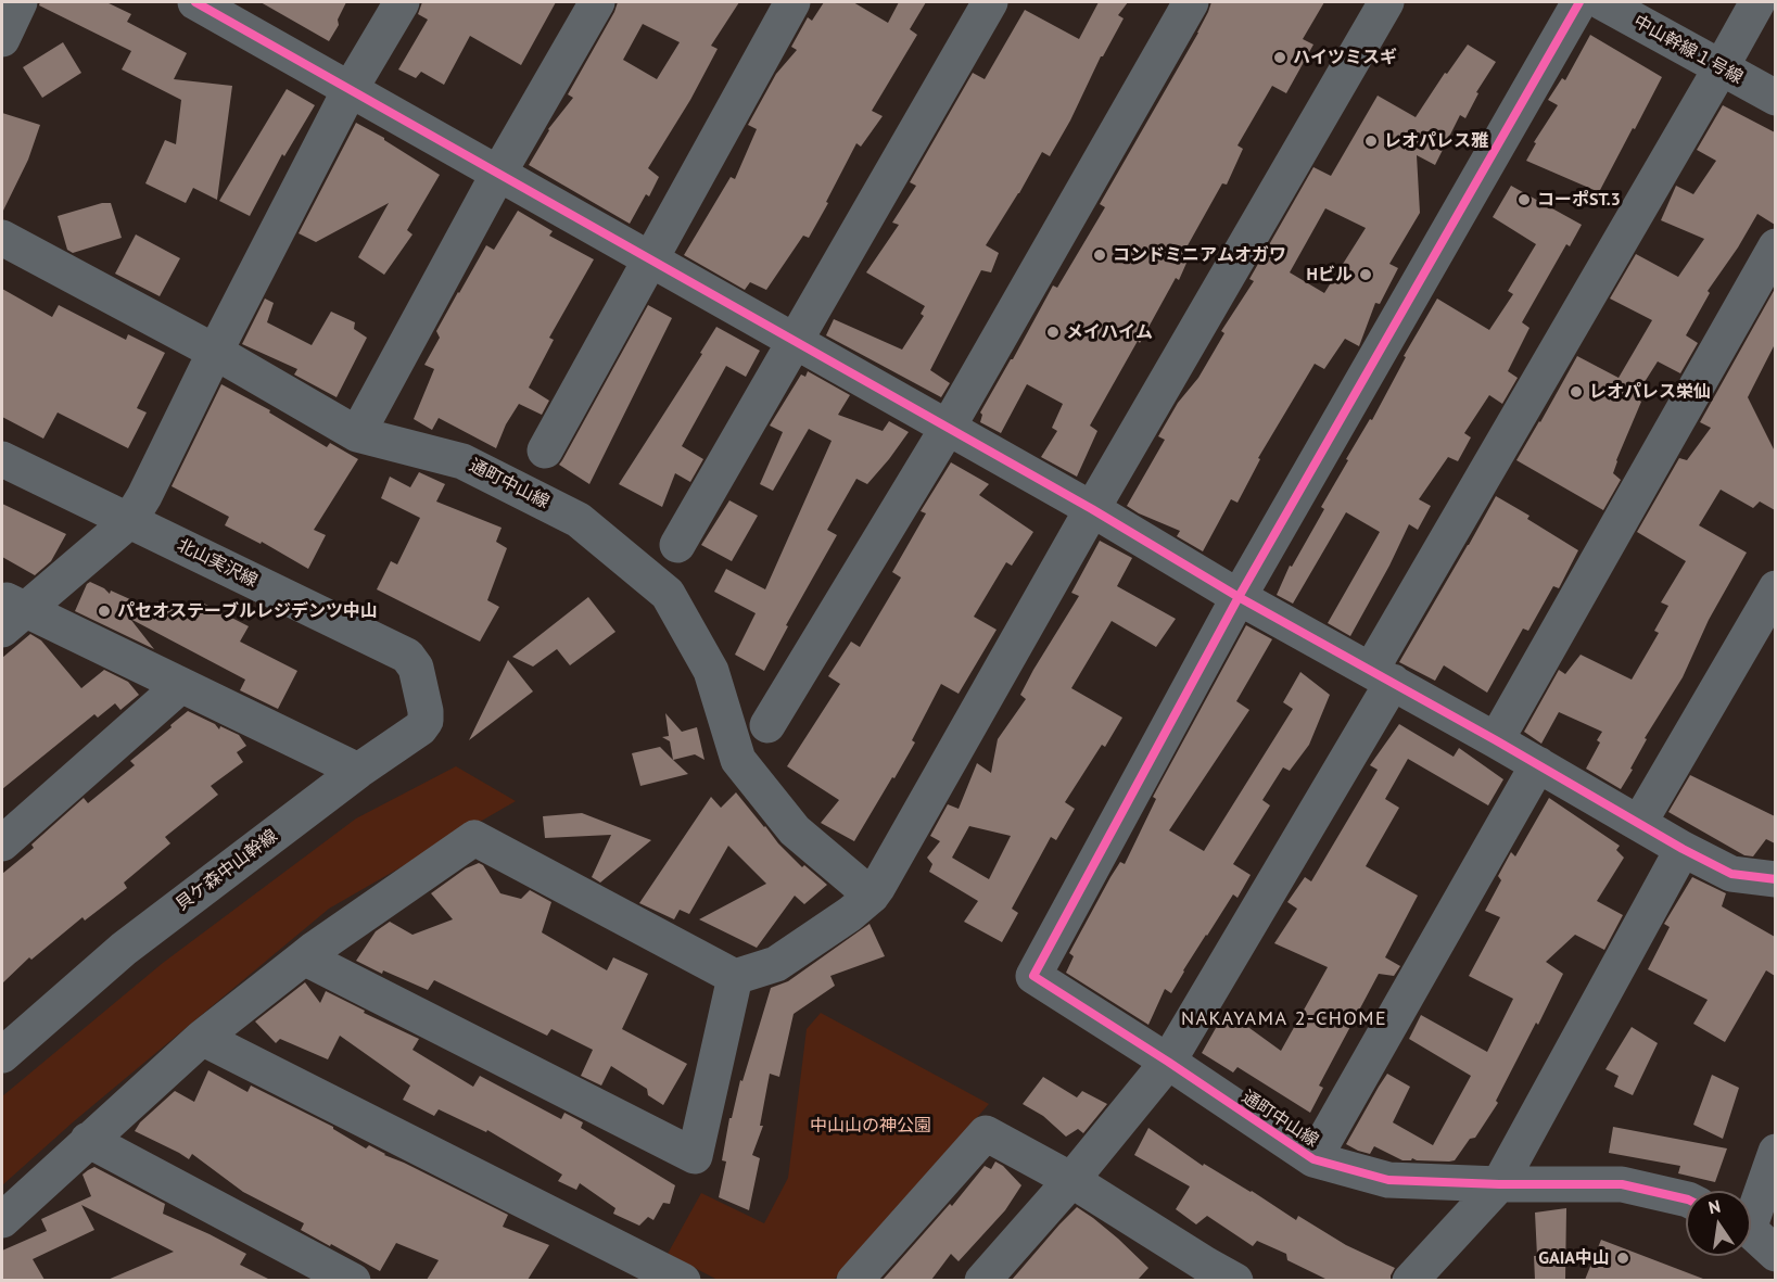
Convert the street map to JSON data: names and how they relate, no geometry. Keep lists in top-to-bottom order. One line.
{"streets":{"street":["中山幹線１号線","通町中山線","北山実沢線","貝ケ森中山幹線"]},"crossings":[["北山実沢線","貝ケ森中山幹線"]],"districts":["NAKAYAMA 2-CHOME"],"parks":["中山山の神公園"],"places":["ハイツミスギ","レオパレス雅","コーポST.3","コンドミニアムオガワ","Hビル","メイハイム","レオパレス栄仙","パセオステーブルレジデンツ中山","GAIA中山"],"north":"top"}
